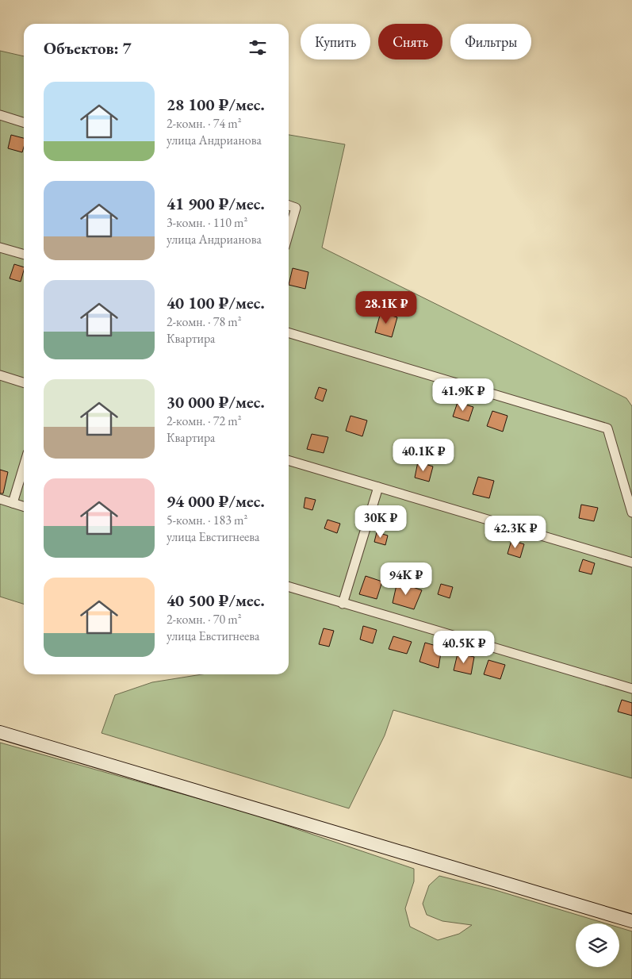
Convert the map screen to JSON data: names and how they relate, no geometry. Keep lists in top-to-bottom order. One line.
{"page":{"chip":["Купить","Снять","Фильтры"],"heading":"Объектов: 7","list":[{"name":"28 100 ₽/мес.","note":"2-комн. · 74 m² · улица Андрианова"},{"name":"41 900 ₽/мес.","note":"3-комн. · 110 m² · улица Андрианова"},{"name":"40 100 ₽/мес.","note":"2-комн. · 78 m² · Квартира"},{"name":"30 000 ₽/мес.","note":"2-комн. · 72 m² · Квартира"},{"name":"94 000 ₽/мес.","note":"5-комн. · 183 m² · улица Евстигнеева"},{"name":"40 500 ₽/мес.","note":"2-комн. · 70 m² · улица Евстигнеева"}],"price":["28.1K ₽","41.9K ₽","40.1K ₽","30K ₽","42.3K ₽","94K ₽","40.5K ₽"]}}
